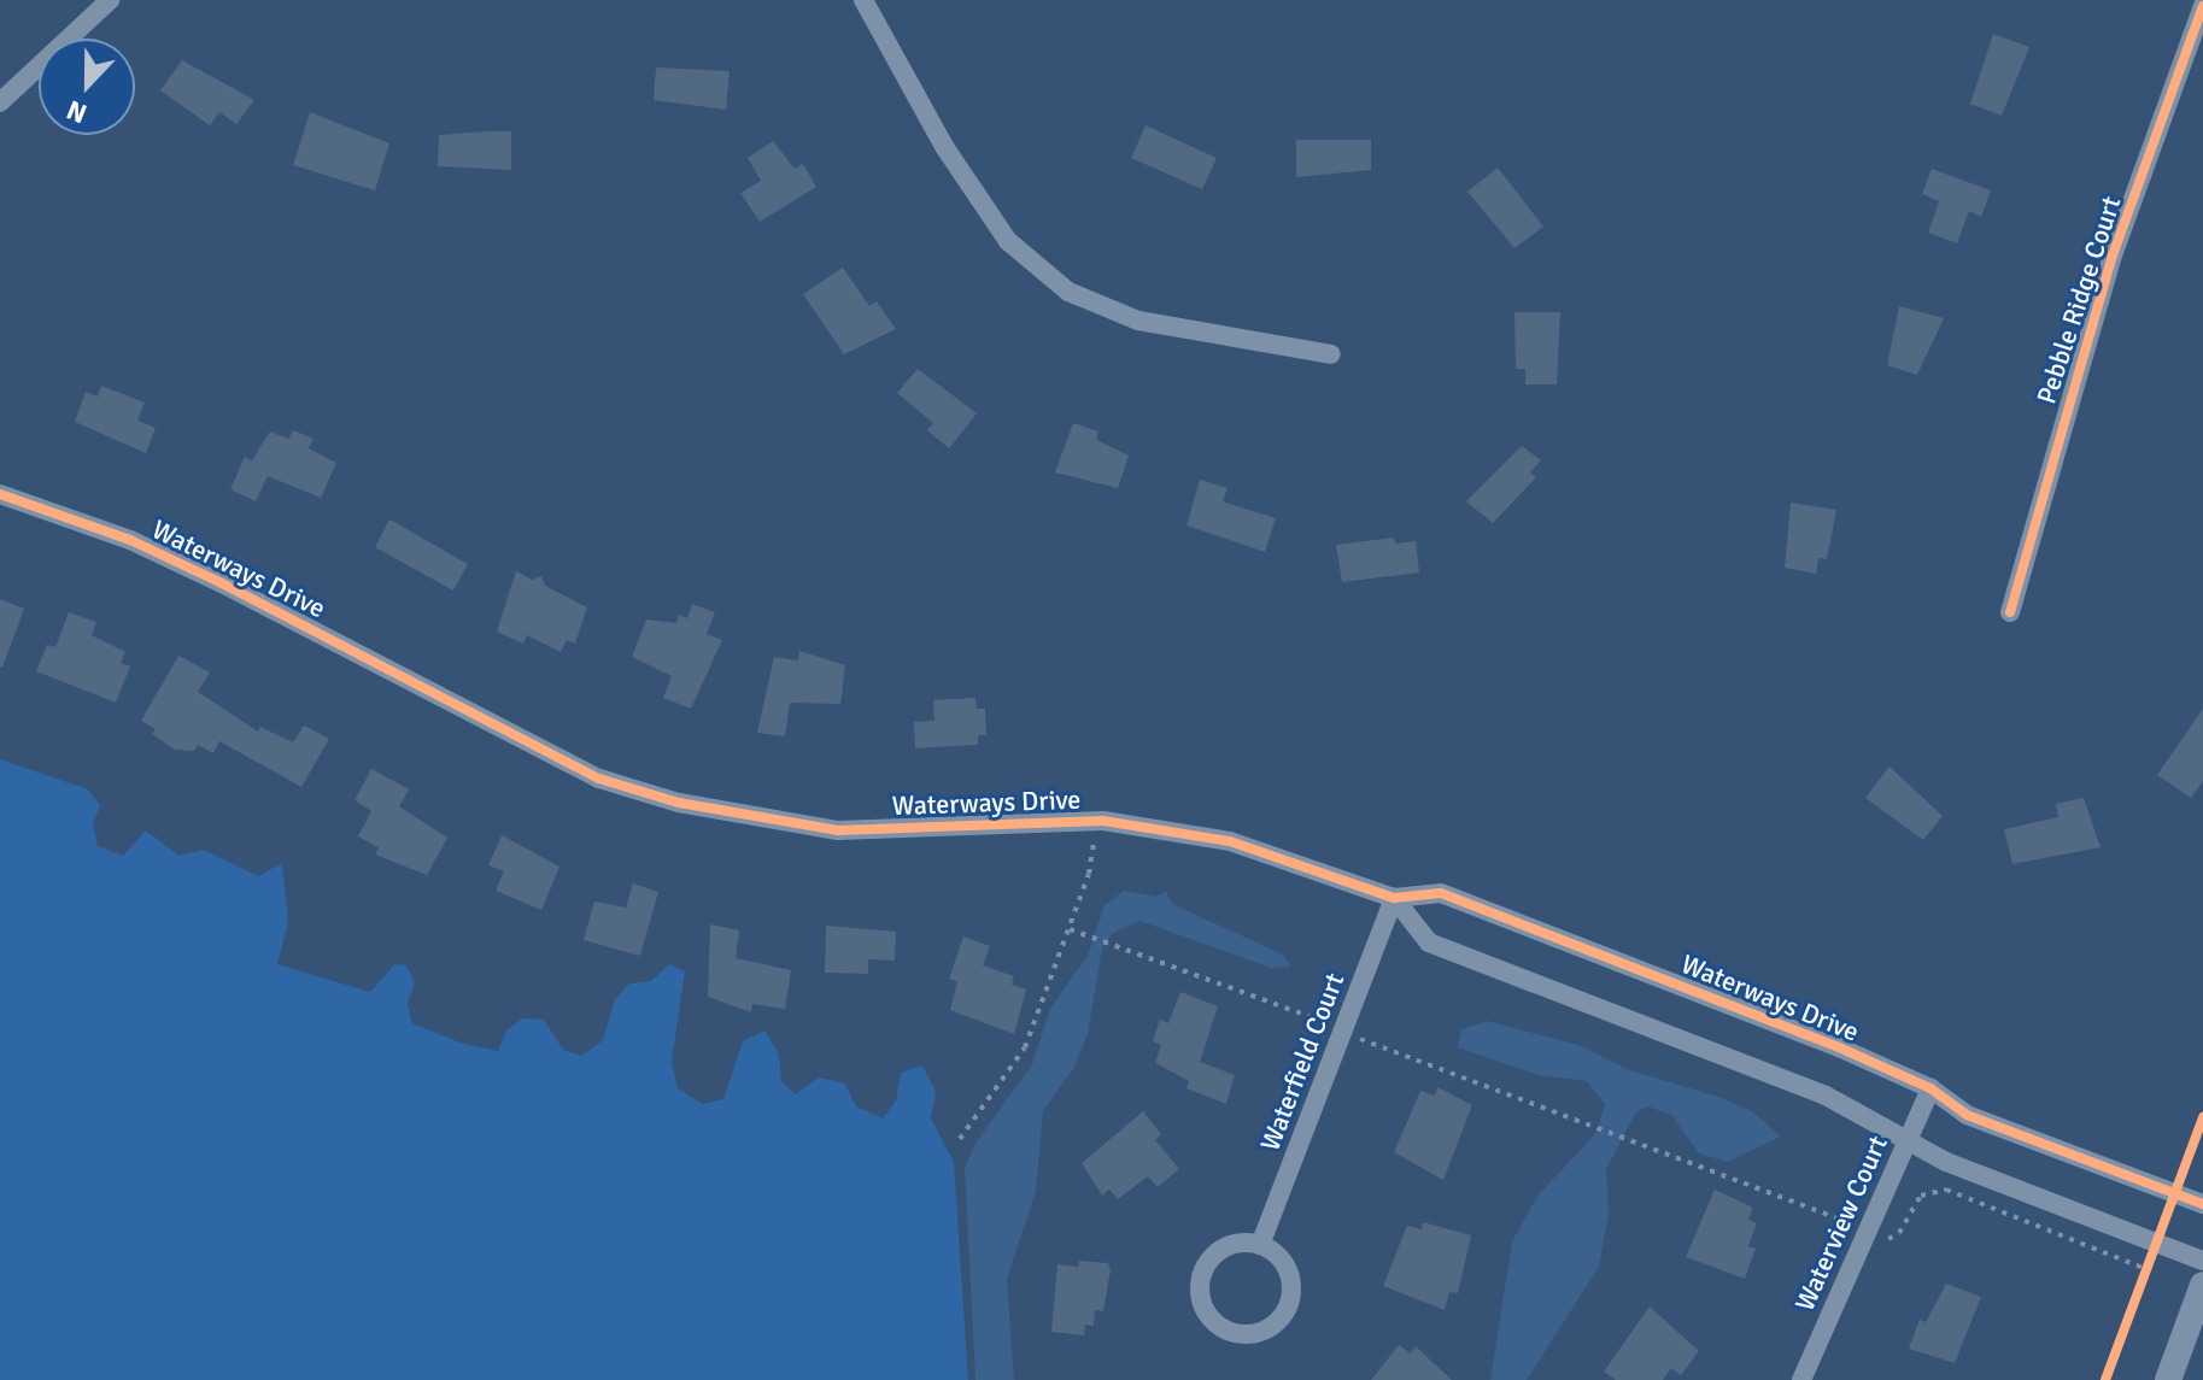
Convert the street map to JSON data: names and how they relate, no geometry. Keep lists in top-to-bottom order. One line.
{"streets":{"street":["Pebble Ridge Court","Waterways Drive","Waterfield Court","Waterview Court"]},"crossings":[["Waterways Drive","Waterfield Court"],["Waterways Drive","Waterview Court"]],"north":"bottom"}
